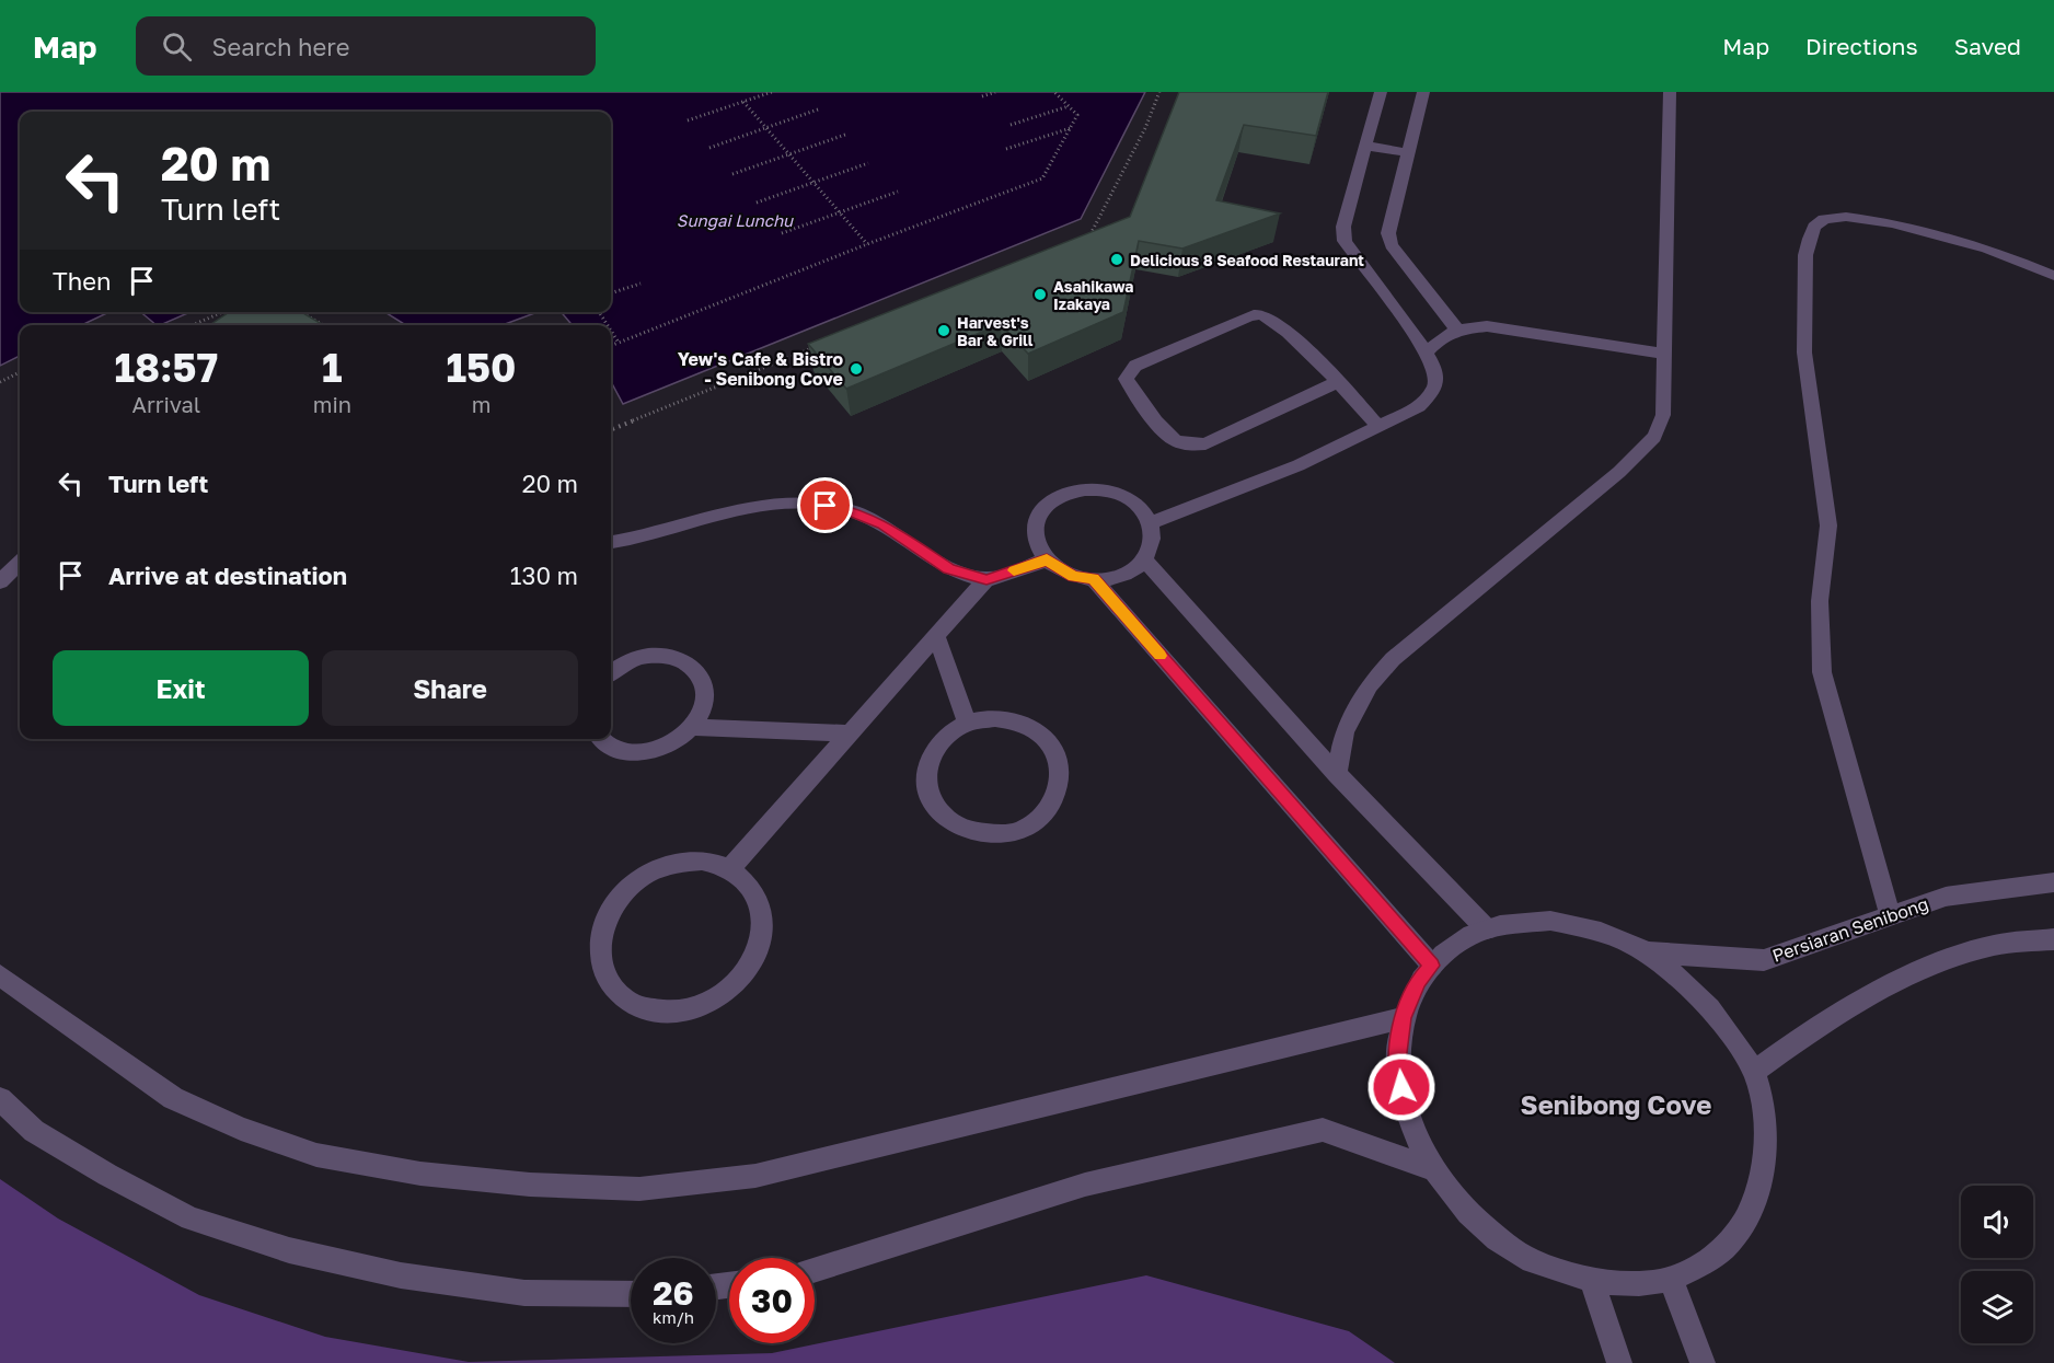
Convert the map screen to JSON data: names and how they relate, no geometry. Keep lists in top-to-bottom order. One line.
{"streets":{"street":["Persiaran Senibong"]},"districts":["Senibong Cove"],"water":["Sungai Lunchu"],"places":["Delicious 8 Seafood Restaurant","Asahikawa Izakaya","Harvest's Bar & Grill","Yew's Cafe & Bistro - Senibong Cove"],"page":{"header":"Map","search":"Search here","nav":["Map","Directions","Saved"],"turn":["20 m","Turn left"],"then":"Then","eta":["18:57","Arrival","1","min","150","m"],"list":[{"name":"Turn left","value":"20 m"},{"name":"Arrive at destination","value":"130 m"}],"buttons":["Exit","Share"],"speed":"26 km/h","limit":"30"}}
